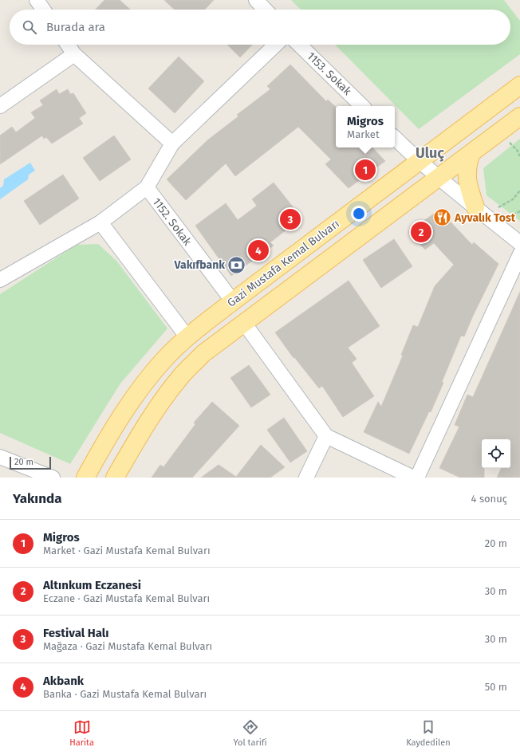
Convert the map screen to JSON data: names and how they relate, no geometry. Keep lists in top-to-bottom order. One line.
{"streets":{"main road":["Gazi Mustafa Kemal Bulvarı"],"street":["1153. Sokak","1152. Sokak"]},"crossings":[["1152. Sokak","Gazi Mustafa Kemal Bulvarı"]],"districts":["Uluç"],"places":{"restaurant":["Ayvalık Tost"],"bank":["Vakıfbank"]},"scale_bar":"20 m","page":{"search":"Burada ara","popup":["Migros","Market"],"pins":["1","3","2","4"],"scale":"20 m","heading":["Yakında","4 sonuç"],"list":[{"mark":"1","name":"Migros","note":"Market · Gazi Mustafa Kemal Bulvarı","value":"20 m"},{"mark":"2","name":"Altınkum Eczanesi","note":"Eczane · Gazi Mustafa Kemal Bulvarı","value":"30 m"},{"mark":"3","name":"Festival Halı","note":"Mağaza · Gazi Mustafa Kemal Bulvarı","value":"30 m"},{"mark":"4","name":"Akbank","note":"Banka · Gazi Mustafa Kemal Bulvarı","value":"50 m"}],"nav":["Harita","Yol tarifi","Kaydedilen"]}}
